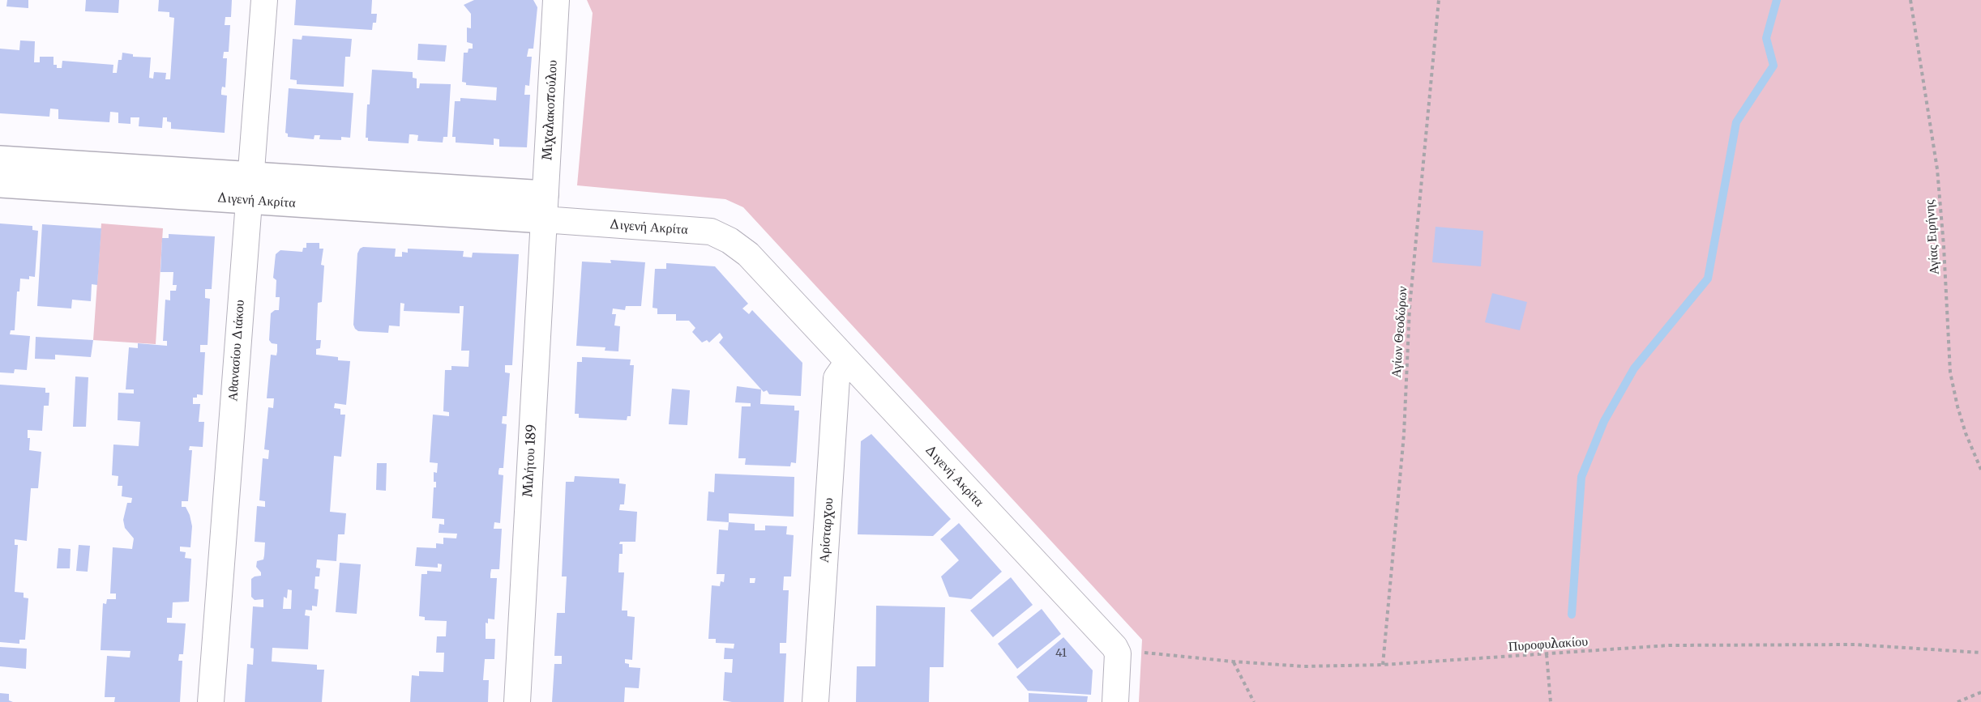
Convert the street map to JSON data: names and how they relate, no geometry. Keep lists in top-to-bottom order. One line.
{"streets":{"street":["Μιχαλακοπούλου","Διγενή Ακρίτα","Αθανασίου Διάκου","Μιλήτου 189","Αρίσταρχου"],"path":["Αγίας Ειρήνης","Αγίων Θεοδώρων","Πυροφυλακίου"]},"crossings":[["Μιχαλακοπούλου","Διγενή Ακρίτα"],["Μιχαλακοπούλου","Μιλήτου 189"],["Διγενή Ακρίτα","Αθανασίου Διάκου"],["Διγενή Ακρίτα","Μιλήτου 189"],["Διγενή Ακρίτα","Αρίσταρχου"],["Διγενή Ακρίτα","Πυροφυλακίου"],["Αγίων Θεοδώρων","Πυροφυλακίου"]],"house_numbers":["41"]}
